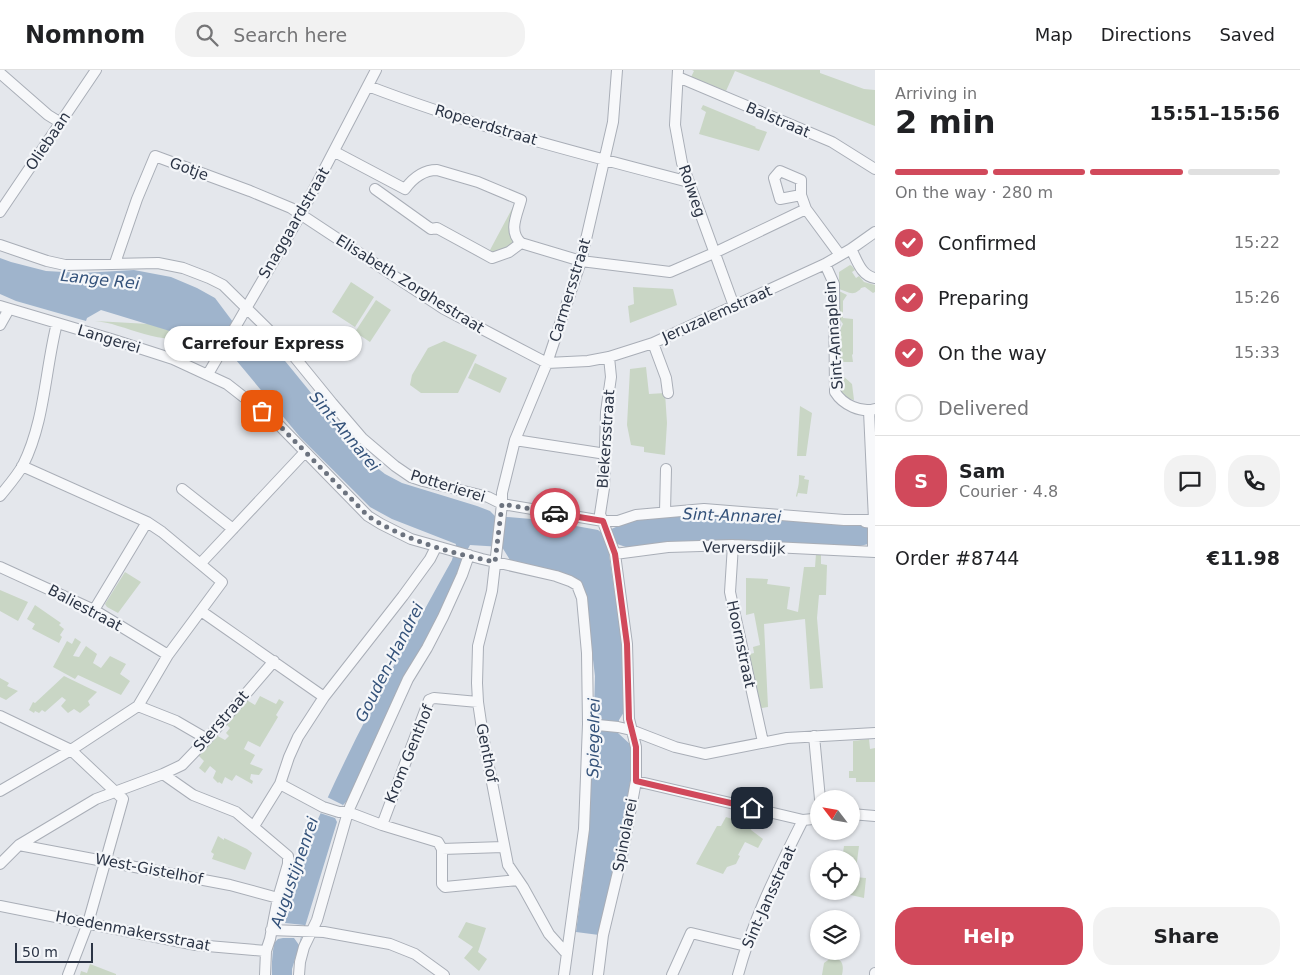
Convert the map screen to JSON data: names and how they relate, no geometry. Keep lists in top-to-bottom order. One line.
{"streets":{"street":["Balstraat","Ropeerdstraat","Oliebaan","Gotje","Rolweg","Snaggaardstraat","Elisabeth Zorghestraat","Carmersstraat","Jeruzalemstraat","Sint-Annaplein","Langerei","Blekersstraat","Potterierei","Verversdijk","Baliestraat","Hoornstraat","Sterstraat","Genthof","Krom Genthof","Spinolarei","West-Gistelhof","Sint-Jansstraat","Hoedenmakersstraat"]},"crossings":[["Balstraat","Rolweg"],["Ropeerdstraat","Rolweg"],["Ropeerdstraat","Snaggaardstraat"],["Ropeerdstraat","Carmersstraat"],["Gotje","Snaggaardstraat"],["Gotje","Elisabeth Zorghestraat"],["Gotje","Potterierei"],["Rolweg","Jeruzalemstraat"],["Snaggaardstraat","Elisabeth Zorghestraat"],["Snaggaardstraat","Langerei"],["Snaggaardstraat","Potterierei"],["Elisabeth Zorghestraat","Carmersstraat"],["Elisabeth Zorghestraat","Jeruzalemstraat"],["Carmersstraat","Jeruzalemstraat"],["Carmersstraat","Potterierei"],["Carmersstraat","Genthof"],["Jeruzalemstraat","Sint-Annaplein"],["Jeruzalemstraat","Blekersstraat"],["Blekersstraat","Spinolarei"],["Verversdijk","Hoornstraat"],["Verversdijk","Spinolarei"],["Sterstraat","West-Gistelhof"],["Genthof","Krom Genthof"]],"water":["Lange Rei","Sint-Annarei","Gouden-Handrei","Spiegelrei","Augustijnenrei"],"places":["Carrefour Express"],"scale_bar":"50 m","north":"top left","page":{"header":"Nomnom","search":"Search here","nav":["Map","Directions","Saved"],"heading":["2 min","Arriving in","15:51–15:56"],"panel":["Sam","Courier · 4.8","Order #8744","€11.98"],"bar":"On the way · 280 m","list":[["Confirmed","15:22"],["Preparing","15:26"],["On the way","15:33"],"Delivered"],"bubble":"Carrefour Express","round":"S","buttons":["Help","Share"],"scale":"50 m"}}
